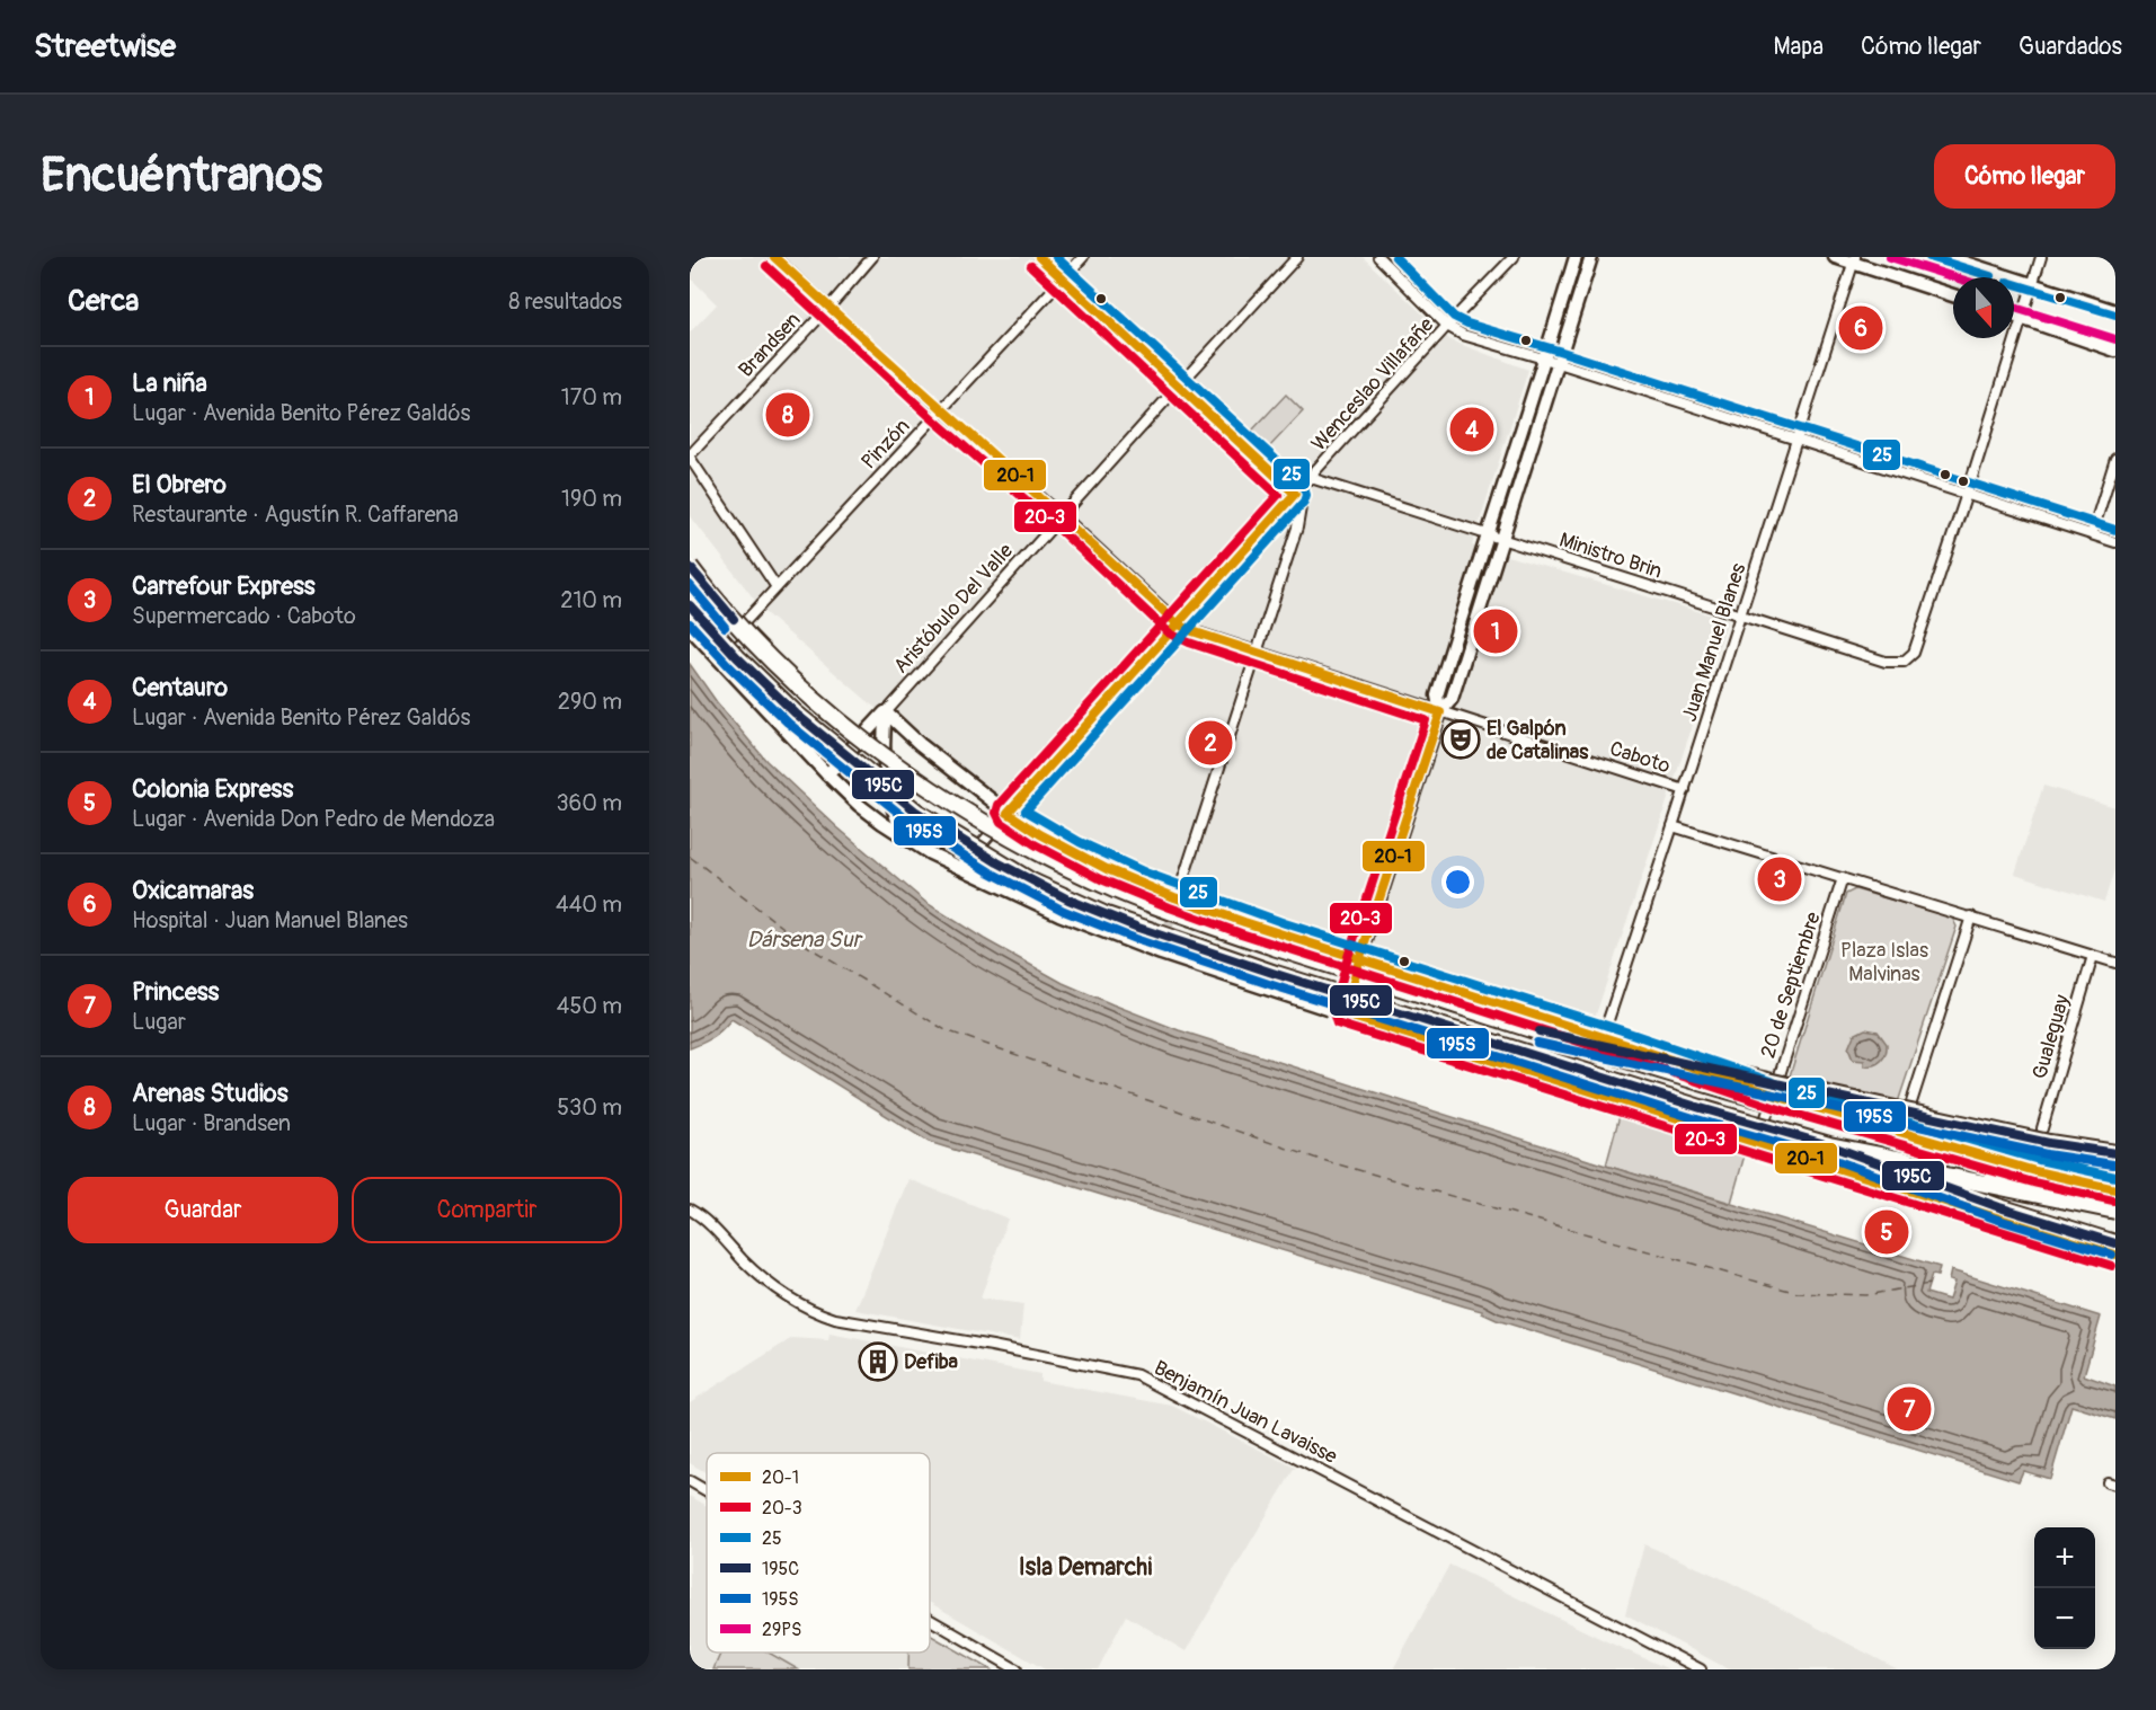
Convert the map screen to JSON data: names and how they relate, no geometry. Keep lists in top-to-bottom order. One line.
{"streets":{"main road":["Aristóbulo Del Valle"],"street":["Brandsen","Wenceslao Villafañe","Pinzón","Ministro Brin","Juan Manuel Blanes","Caboto","20 de Septiembre","Gualeguay","Benjamín Juan Lavaisse"]},"crossings":[["Brandsen","Caboto"],["Wenceslao Villafañe","Ministro Brin"],["Wenceslao Villafañe","Caboto"],["Pinzón","Caboto"],["Ministro Brin","Juan Manuel Blanes"],["Aristóbulo Del Valle","Caboto"],["Juan Manuel Blanes","Caboto"]],"districts":["Isla Demarchi"],"water":["Dársena Sur"],"parks":["Plaza Islas Malvinas"],"places":{"theatre":["El Galpón de Catalinas"],"building":["Defiba"]},"lines":["transit line 20-1","transit line 25","transit line 29PS","transit line 20-3","transit line 195C","transit line 195S"],"legend":["20-1","20-3","25","195C","195S","29PS"],"north":"bottom","page":{"header":"Streetwise","nav":["Mapa","Cómo llegar","Guardados"],"buttons":["Cómo llegar",["Guardar","Compartir"]],"title":"Encuéntranos","heading":["Cerca","8 resultados"],"pins":["6","8","4","1","2","3","5","7"],"list":[{"mark":"1","name":"La niña","note":"Lugar · Avenida Benito Pérez Galdós","value":"170 m"},{"mark":"2","name":"El Obrero","note":"Restaurante · Agustín R. Caffarena","value":"190 m"},{"mark":"3","name":"Carrefour Express","note":"Supermercado · Caboto","value":"210 m"},{"mark":"4","name":"Centauro","note":"Lugar · Avenida Benito Pérez Galdós","value":"290 m"},{"mark":"5","name":"Colonia Express","note":"Lugar · Avenida Don Pedro de Mendoza","value":"360 m"},{"mark":"6","name":"Oxicamaras","note":"Hospital · Juan Manuel Blanes","value":"440 m"},{"mark":"7","name":"Princess","note":"Lugar","value":"450 m"},{"mark":"8","name":"Arenas Studios","note":"Lugar · Brandsen","value":"530 m"}],"map_buttons":["+","−"]}}
